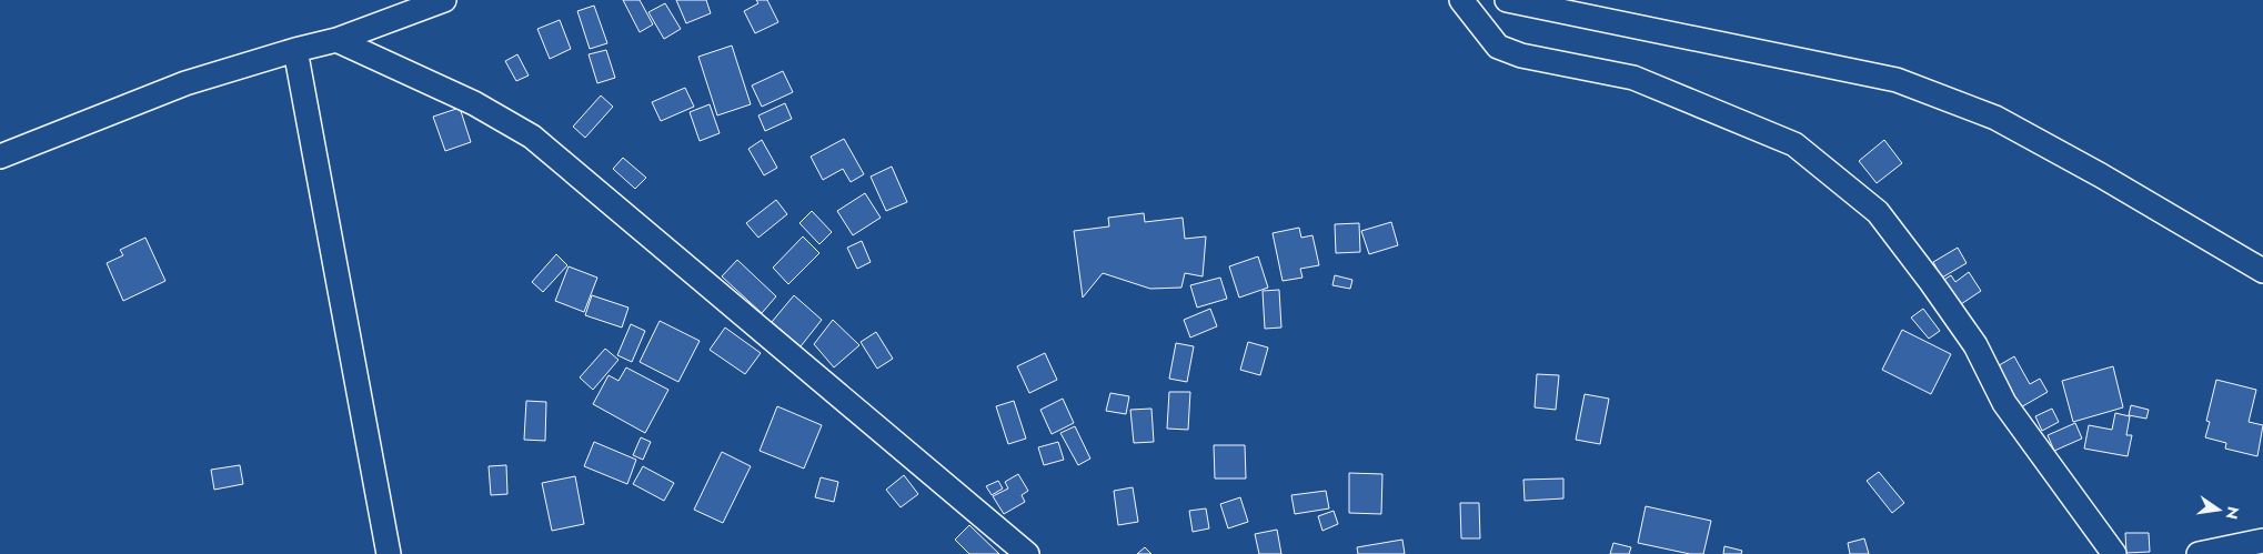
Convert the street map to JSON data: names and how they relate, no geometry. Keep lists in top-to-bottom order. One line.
{"north":"right"}
